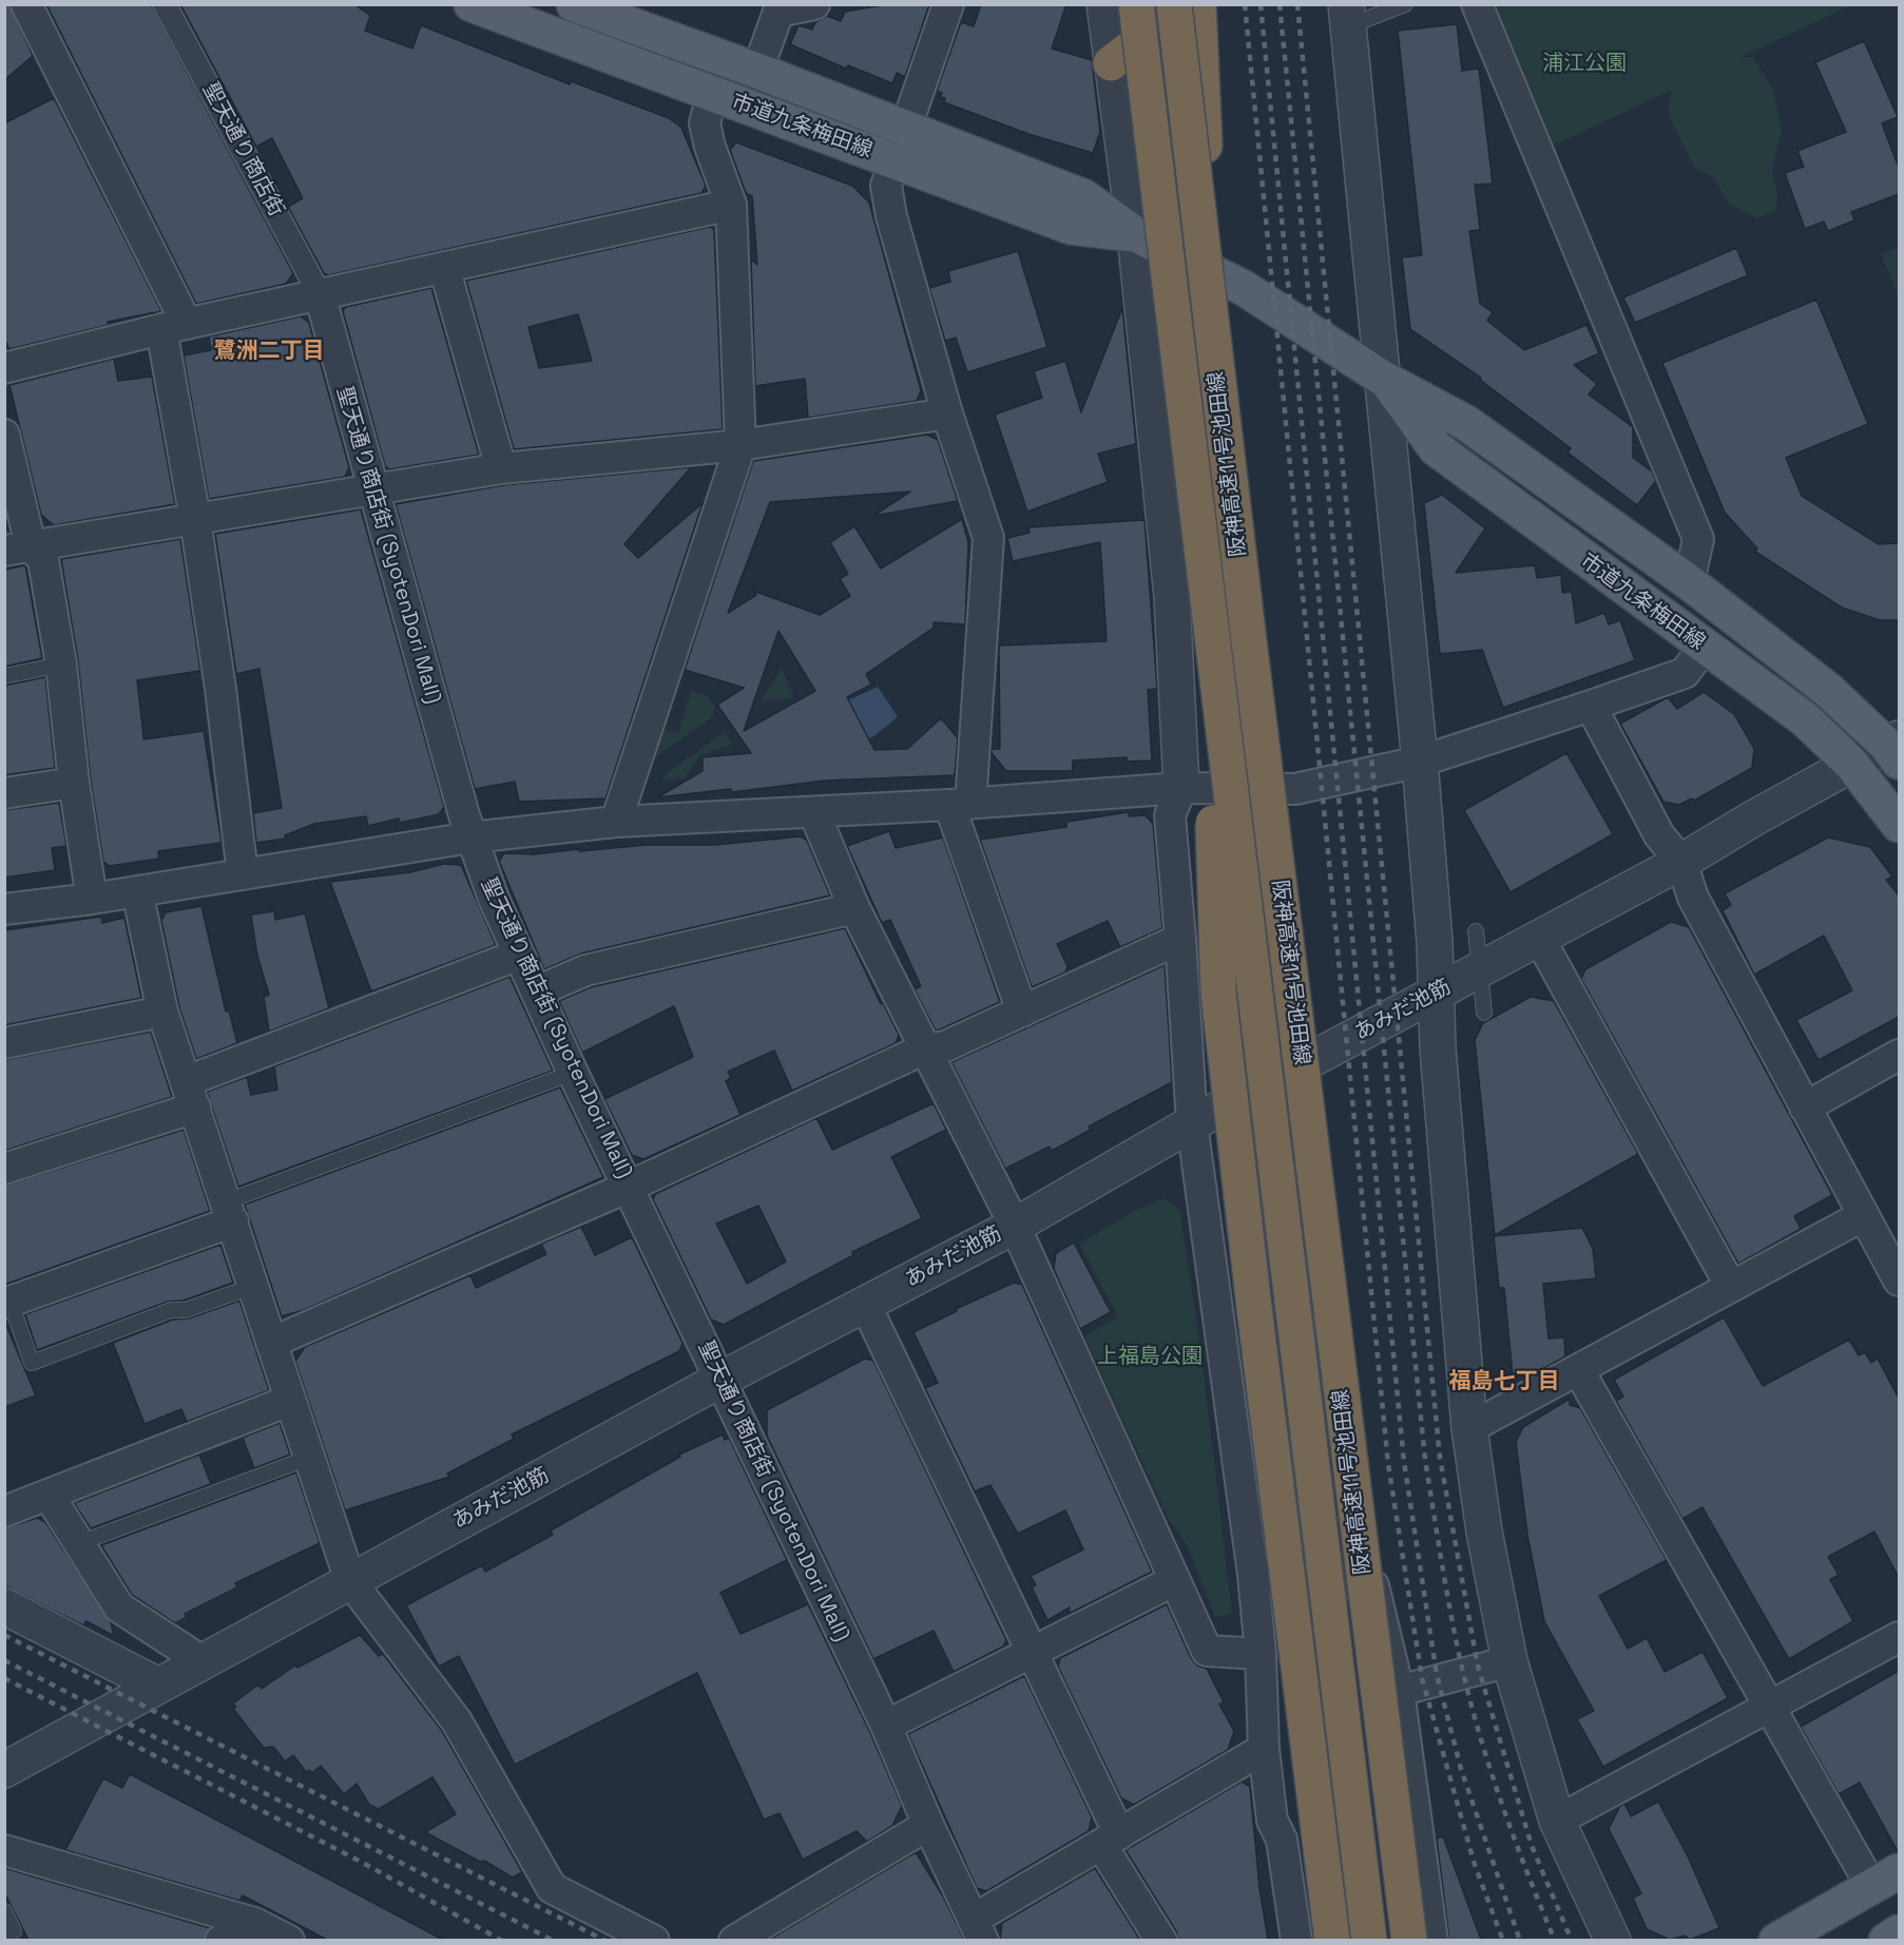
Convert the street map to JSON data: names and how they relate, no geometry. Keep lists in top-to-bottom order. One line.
{"streets":{"highway":["阪神高速11号池田線"],"main road":["市道九条梅田線"],"street":["聖天通り商店街","聖天通り商店街 (SyotenDori Mall)","あみだ池筋"]},"crossings":[["市道九条梅田線","あみだ池筋"],["聖天通り商店街","聖天通り商店街 (SyotenDori Mall)"],["聖天通り商店街 (SyotenDori Mall)","あみだ池筋"]],"districts":["鷺洲二丁目","福島七丁目"],"parks":["浦江公園","上福島公園"]}
